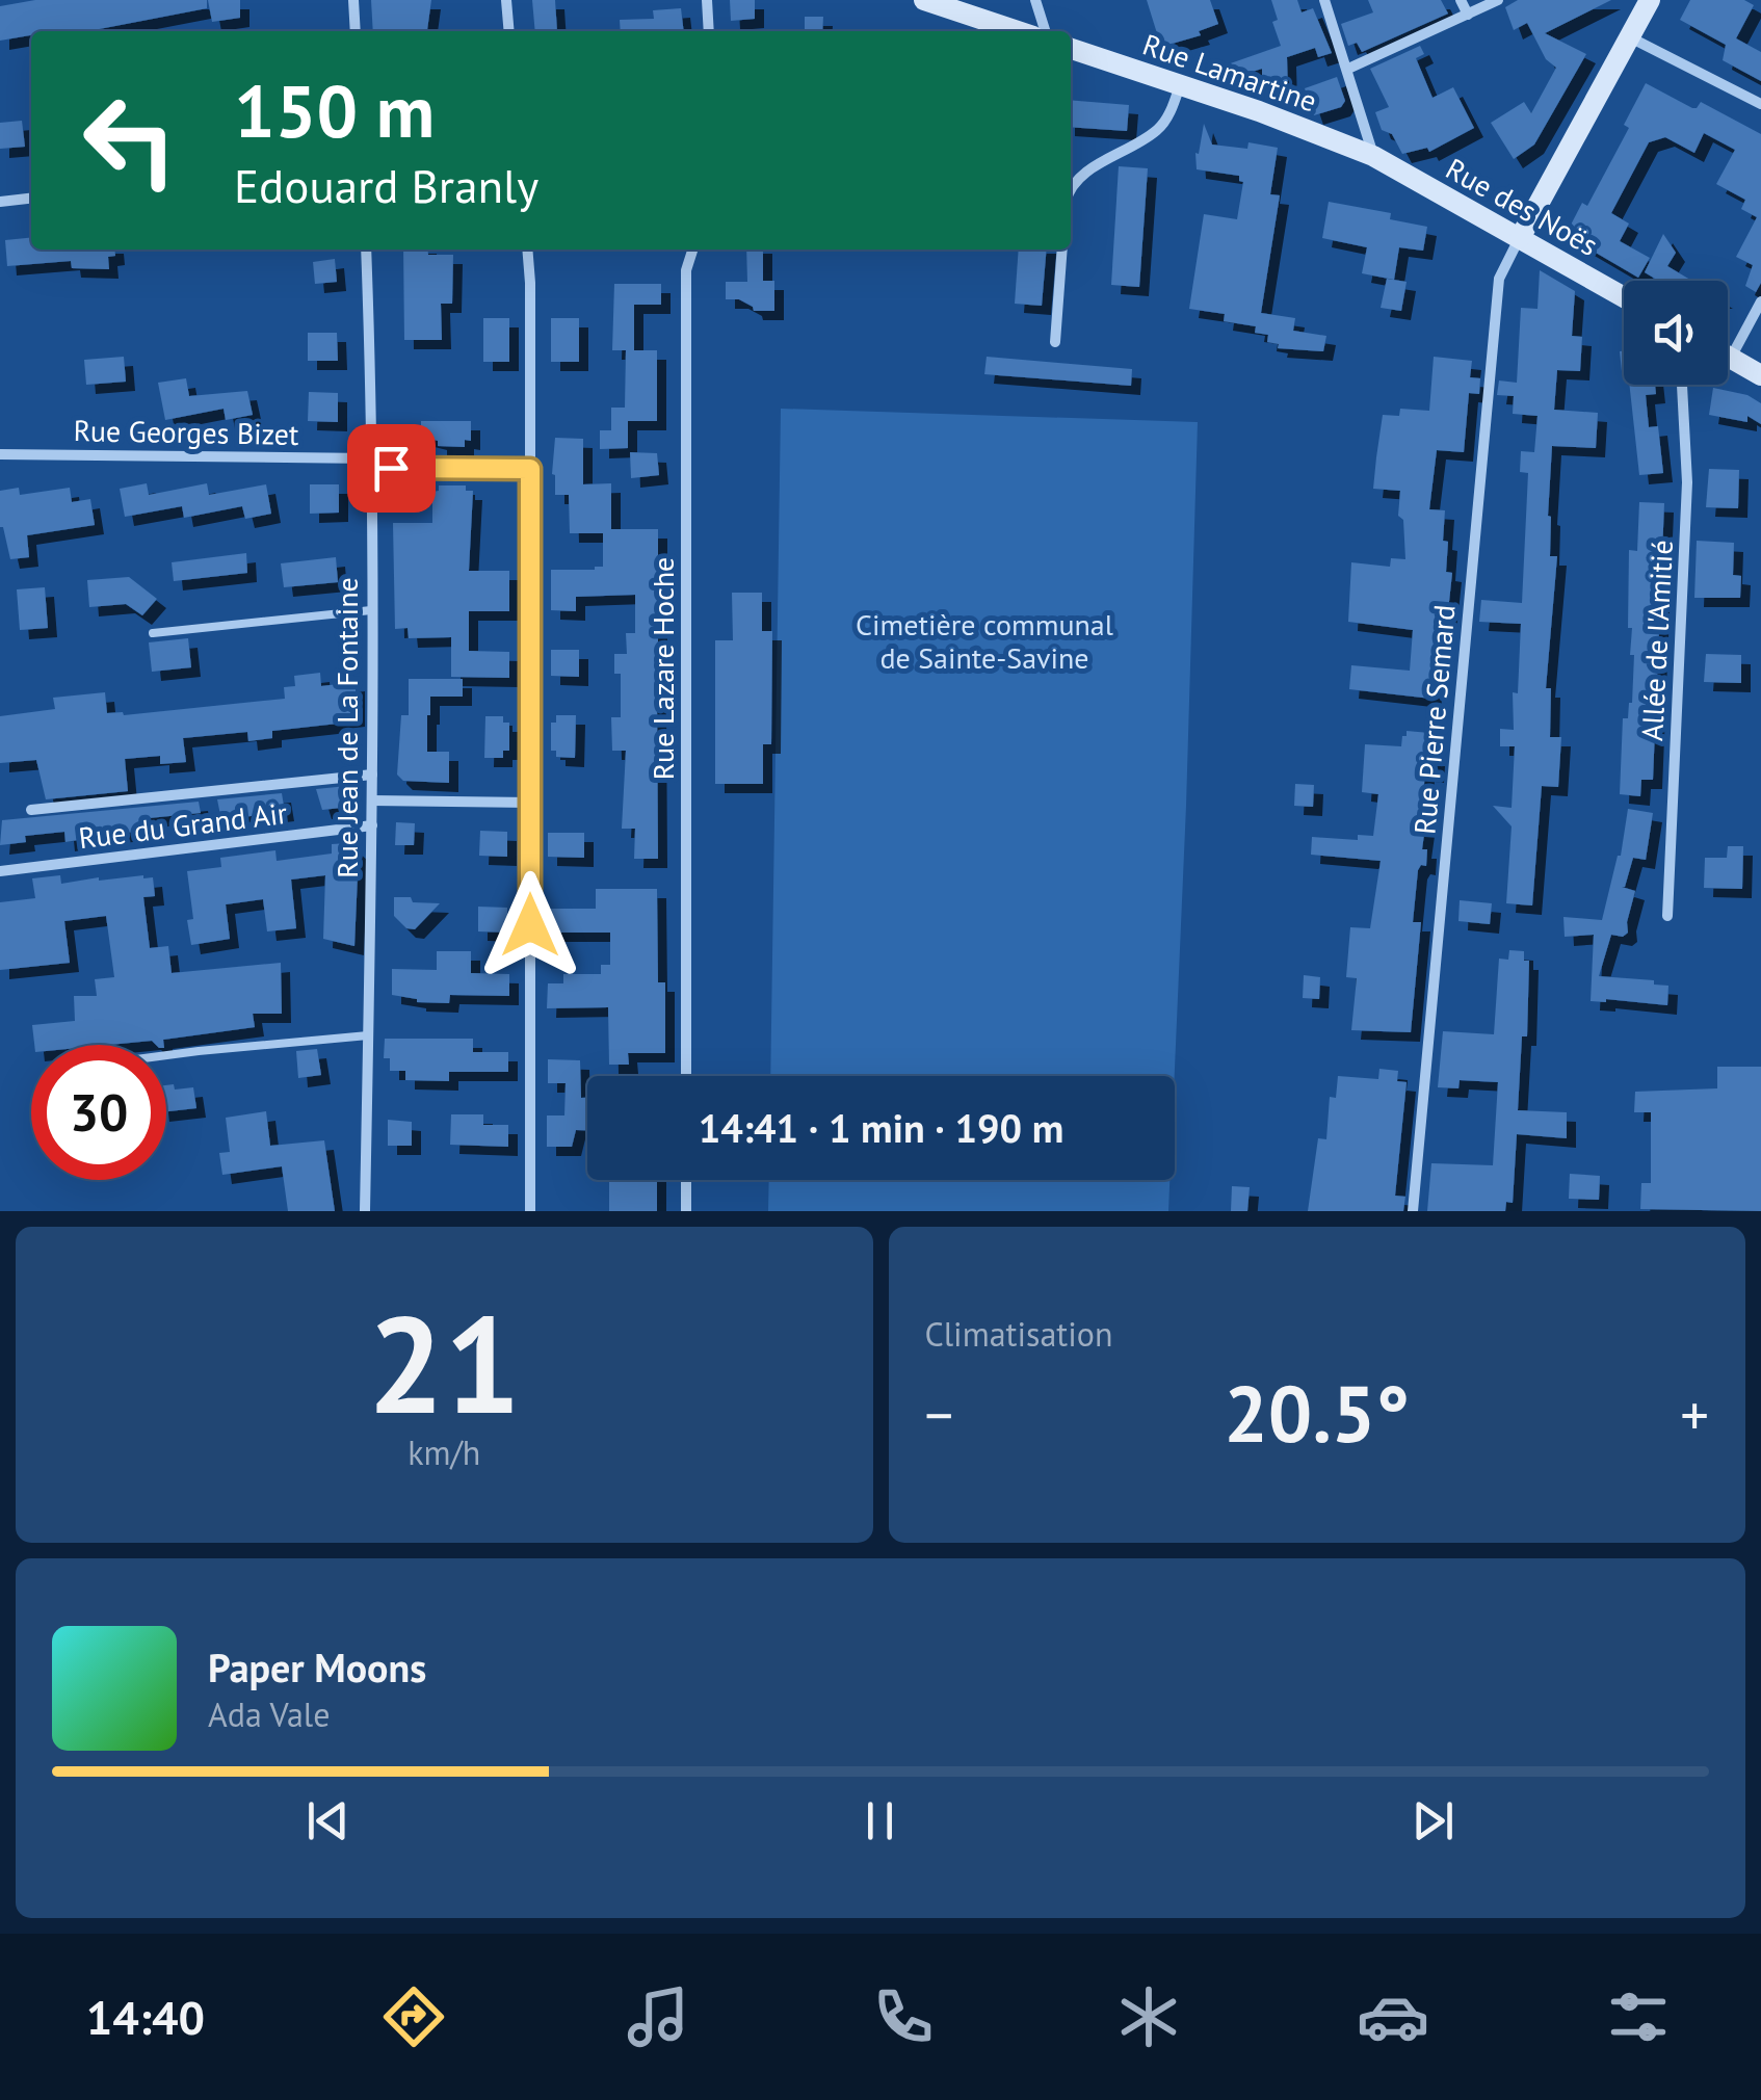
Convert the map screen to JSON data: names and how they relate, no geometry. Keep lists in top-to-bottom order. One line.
{"streets":{"street":["Rue Lamartine","Rue des Noës","Rue Georges Bizet","Allée de l'Amitié","Rue Lazare Hoche","Rue Pierre Semard","Rue Jean de La Fontaine","Rue du Grand Air"]},"crossings":[["Rue Lamartine","Rue des Noës"],["Rue des Noës","Rue Pierre Semard"],["Rue Georges Bizet","Rue Jean de La Fontaine"],["Rue Jean de La Fontaine","Rue du Grand Air"]],"parks":["Cimetière communal de Sainte-Savine"],"page":{"turn":["150 m","Edouard Branly"],"limit":"30","trip":"14:41 · 1 min · 190 m","tile":[["21","km/h"],"Climatisation"],"heat":["−","20.5°","+"],"song":["Paper Moons","Ada Vale"],"tabs":"14:40"}}
